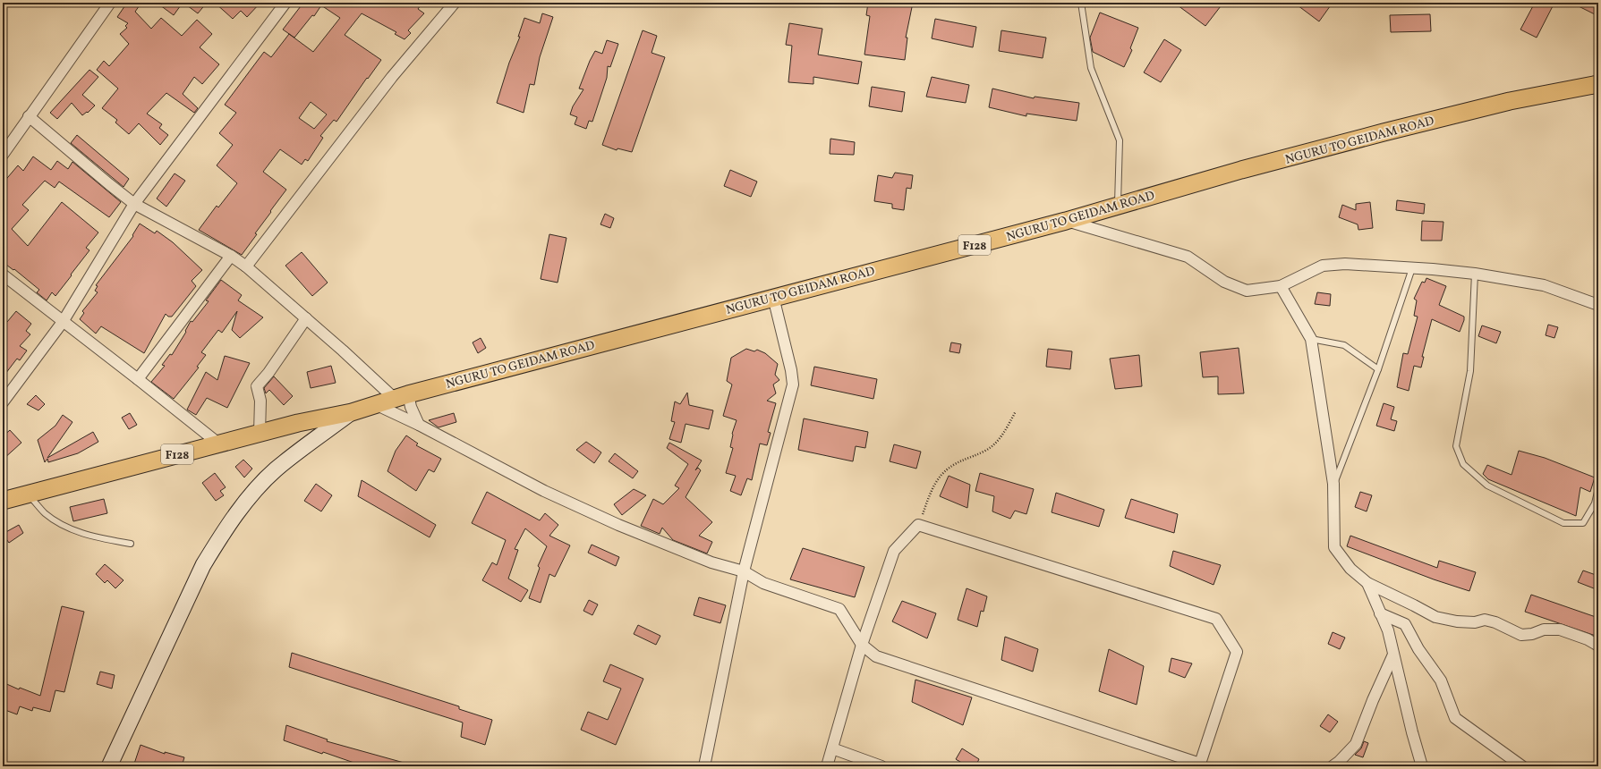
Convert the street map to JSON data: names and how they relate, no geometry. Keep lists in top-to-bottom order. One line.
{"streets":{"main road":["NGURU TO GEIDAM ROAD","F128"]}}
